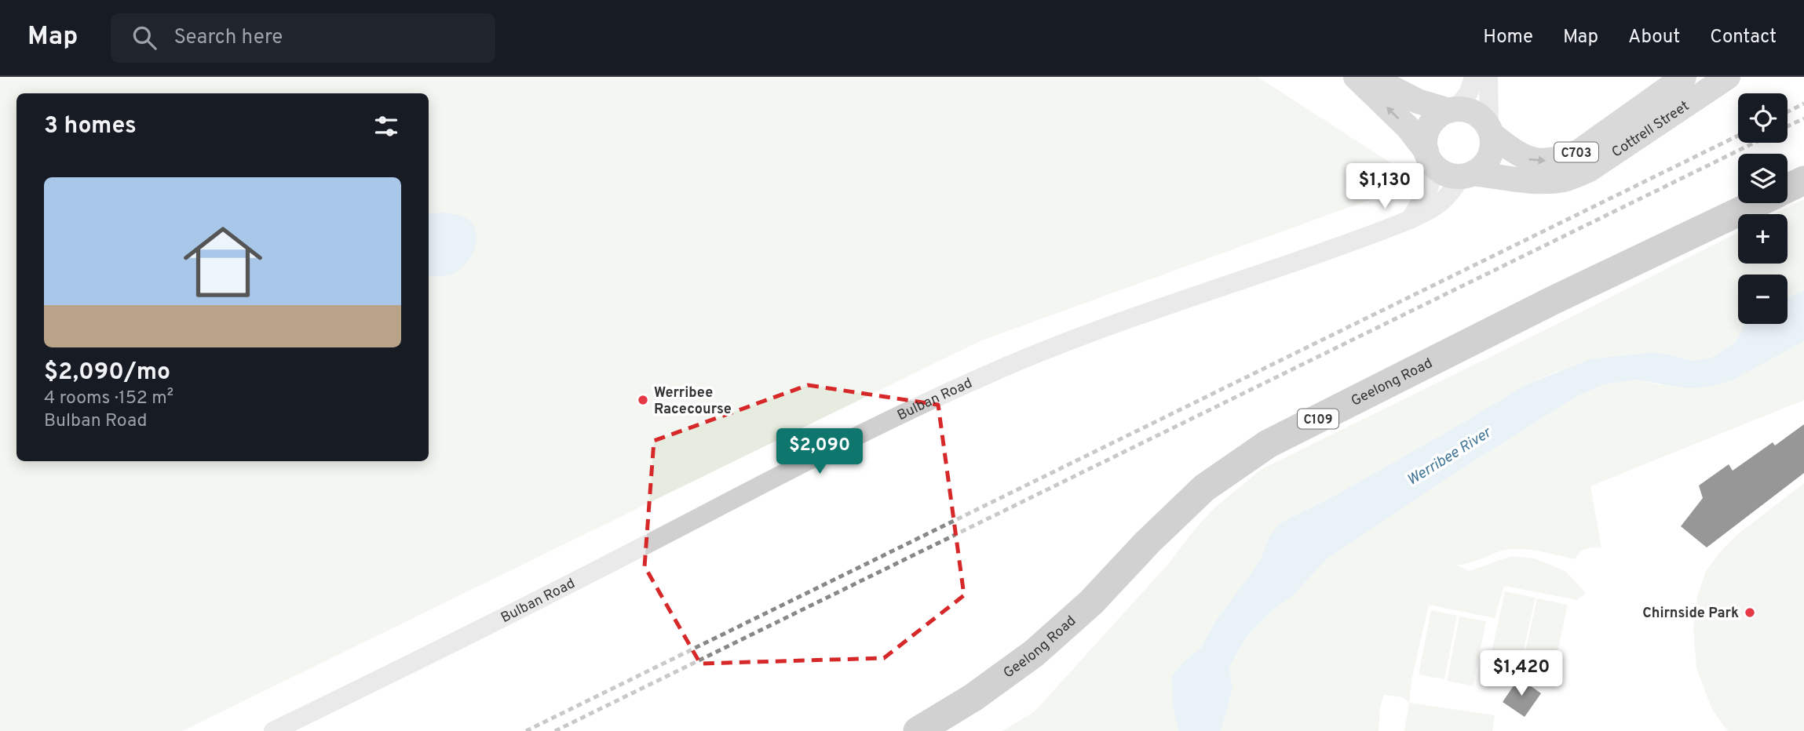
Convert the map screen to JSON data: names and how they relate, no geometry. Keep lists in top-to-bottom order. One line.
{"streets":{"highway":["Geelong Road","C109"],"main road":["Cottrell Street","C703"],"street":["Bulban Road"]},"crossings":[["Cottrell Street","C703"],["Cottrell Street","Bulban Road"],["C703","Bulban Road"]],"water":["Werribee River"],"places":["Werribee Racecourse","Chirnside Park"],"page":{"header":"Map","search":"Search here","nav":["Home","Map","About","Contact"],"map_buttons":["+","−"],"heading":"3 homes","list":[{"name":"$2,090/mo","note":"4 rooms · 152 m² · Bulban Road"}],"price":["$1,130","$2,090","$1,420"]}}
